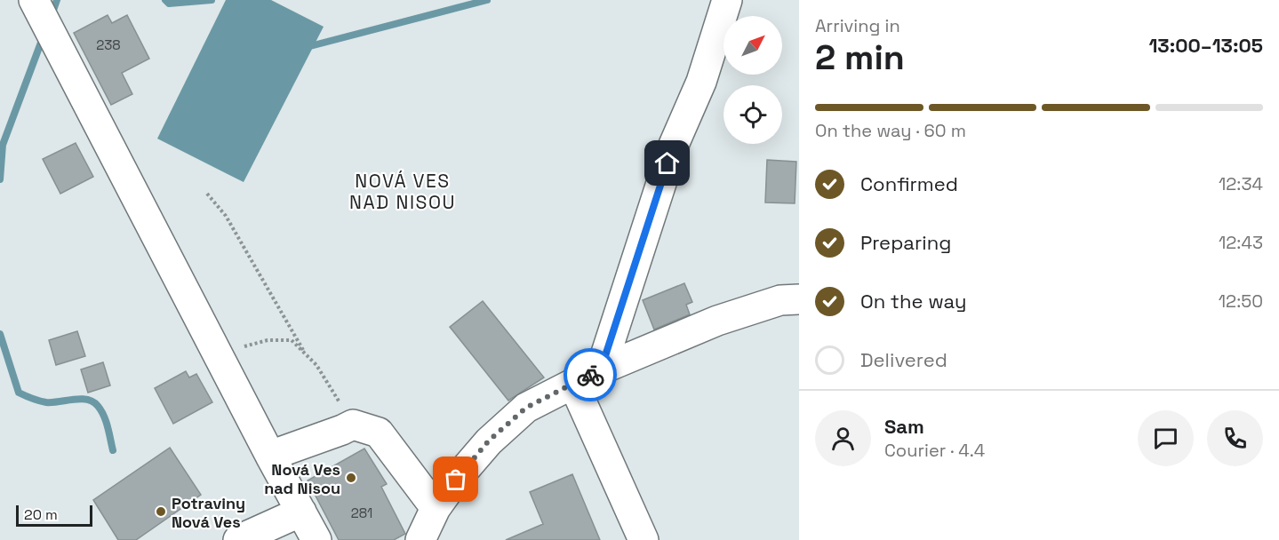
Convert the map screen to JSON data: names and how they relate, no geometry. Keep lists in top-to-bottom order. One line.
{"districts":["NOVÁ VES NAD NISOU"],"places":["Nová Ves nad Nisou","Potraviny Nová Ves"],"house_numbers":["238","281"],"scale_bar":"20 m","north":"top right","page":{"heading":["2 min","Arriving in","13:00–13:05"],"panel":["Sam","Courier · 4.4"],"bar":"On the way · 60 m","list":[["Confirmed","12:34"],["Preparing","12:43"],["On the way","12:50"],"Delivered"],"scale":"20 m"}}
